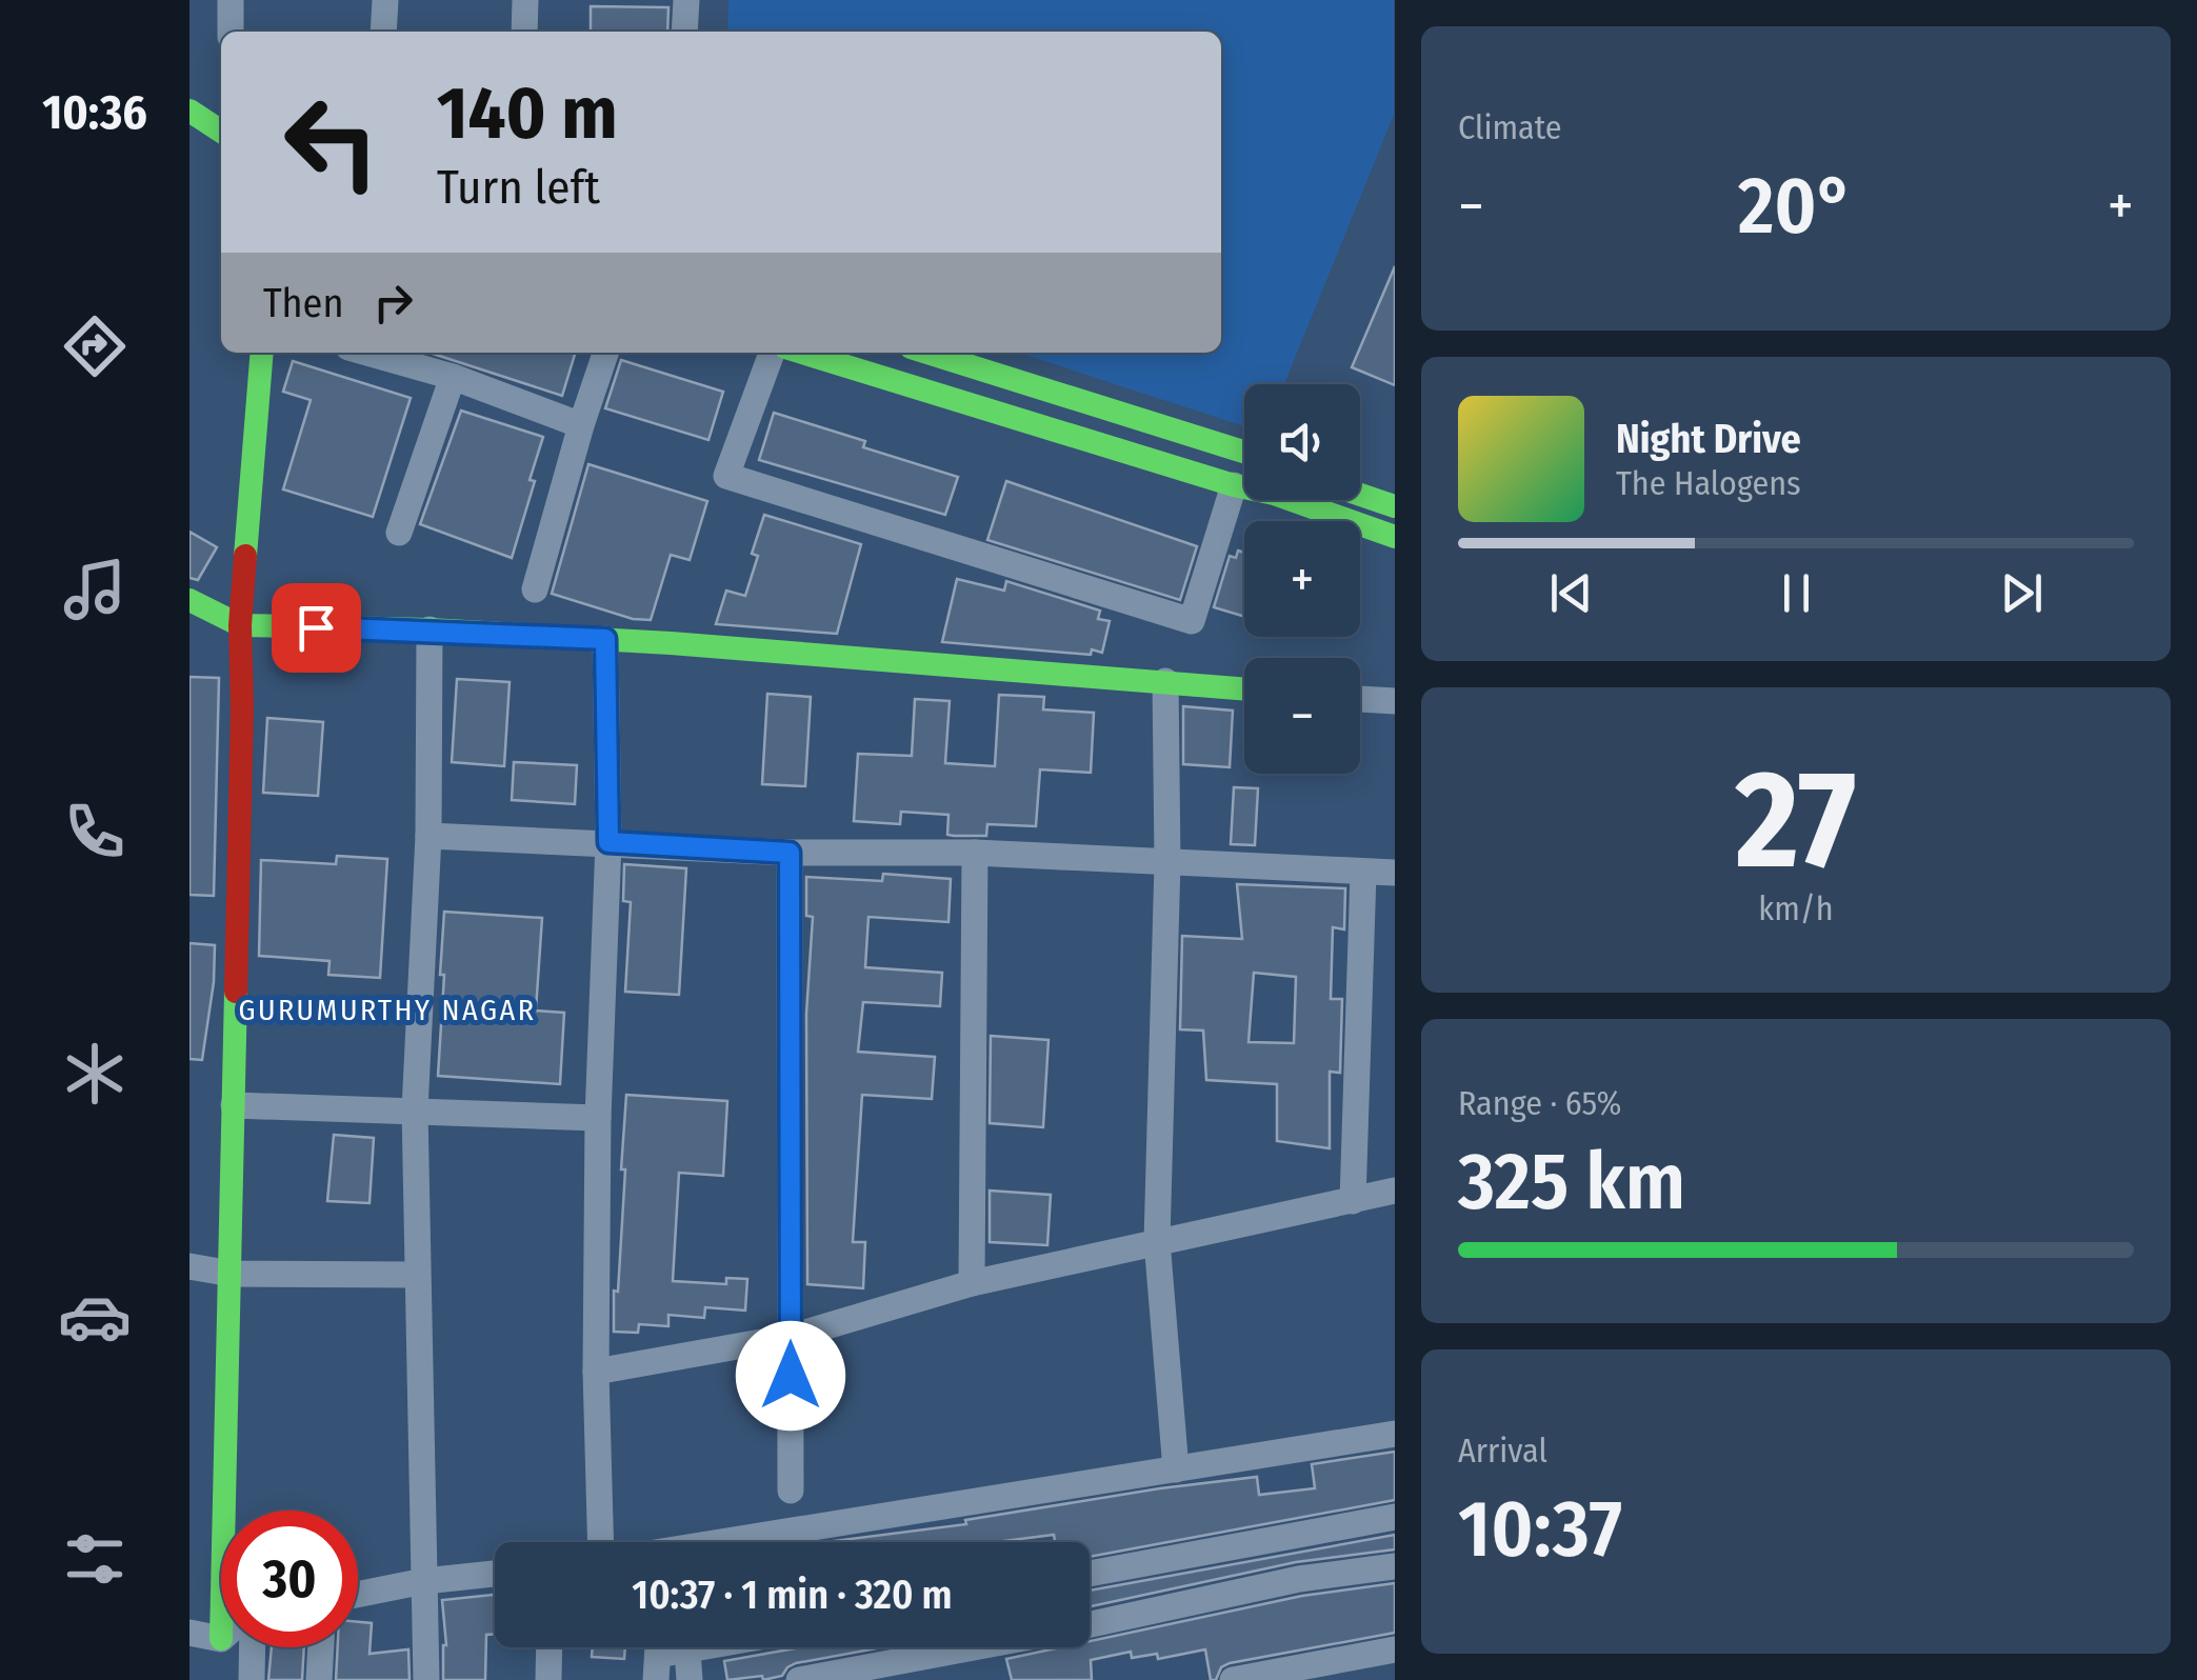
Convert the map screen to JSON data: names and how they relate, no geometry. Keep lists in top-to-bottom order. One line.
{"districts":["GURUMURTHY NAGAR"],"page":{"tabs":"10:36","tile":["Climate",["27","km/h"],["Range · 65%","325 km"],["Arrival","10:37"]],"turn":["140 m","Turn left"],"heat":["−","20°","+"],"then":"Then","map_buttons":["+","−"],"song":["Night Drive","The Halogens"],"limit":"30","trip":"10:37 · 1 min · 320 m"}}
